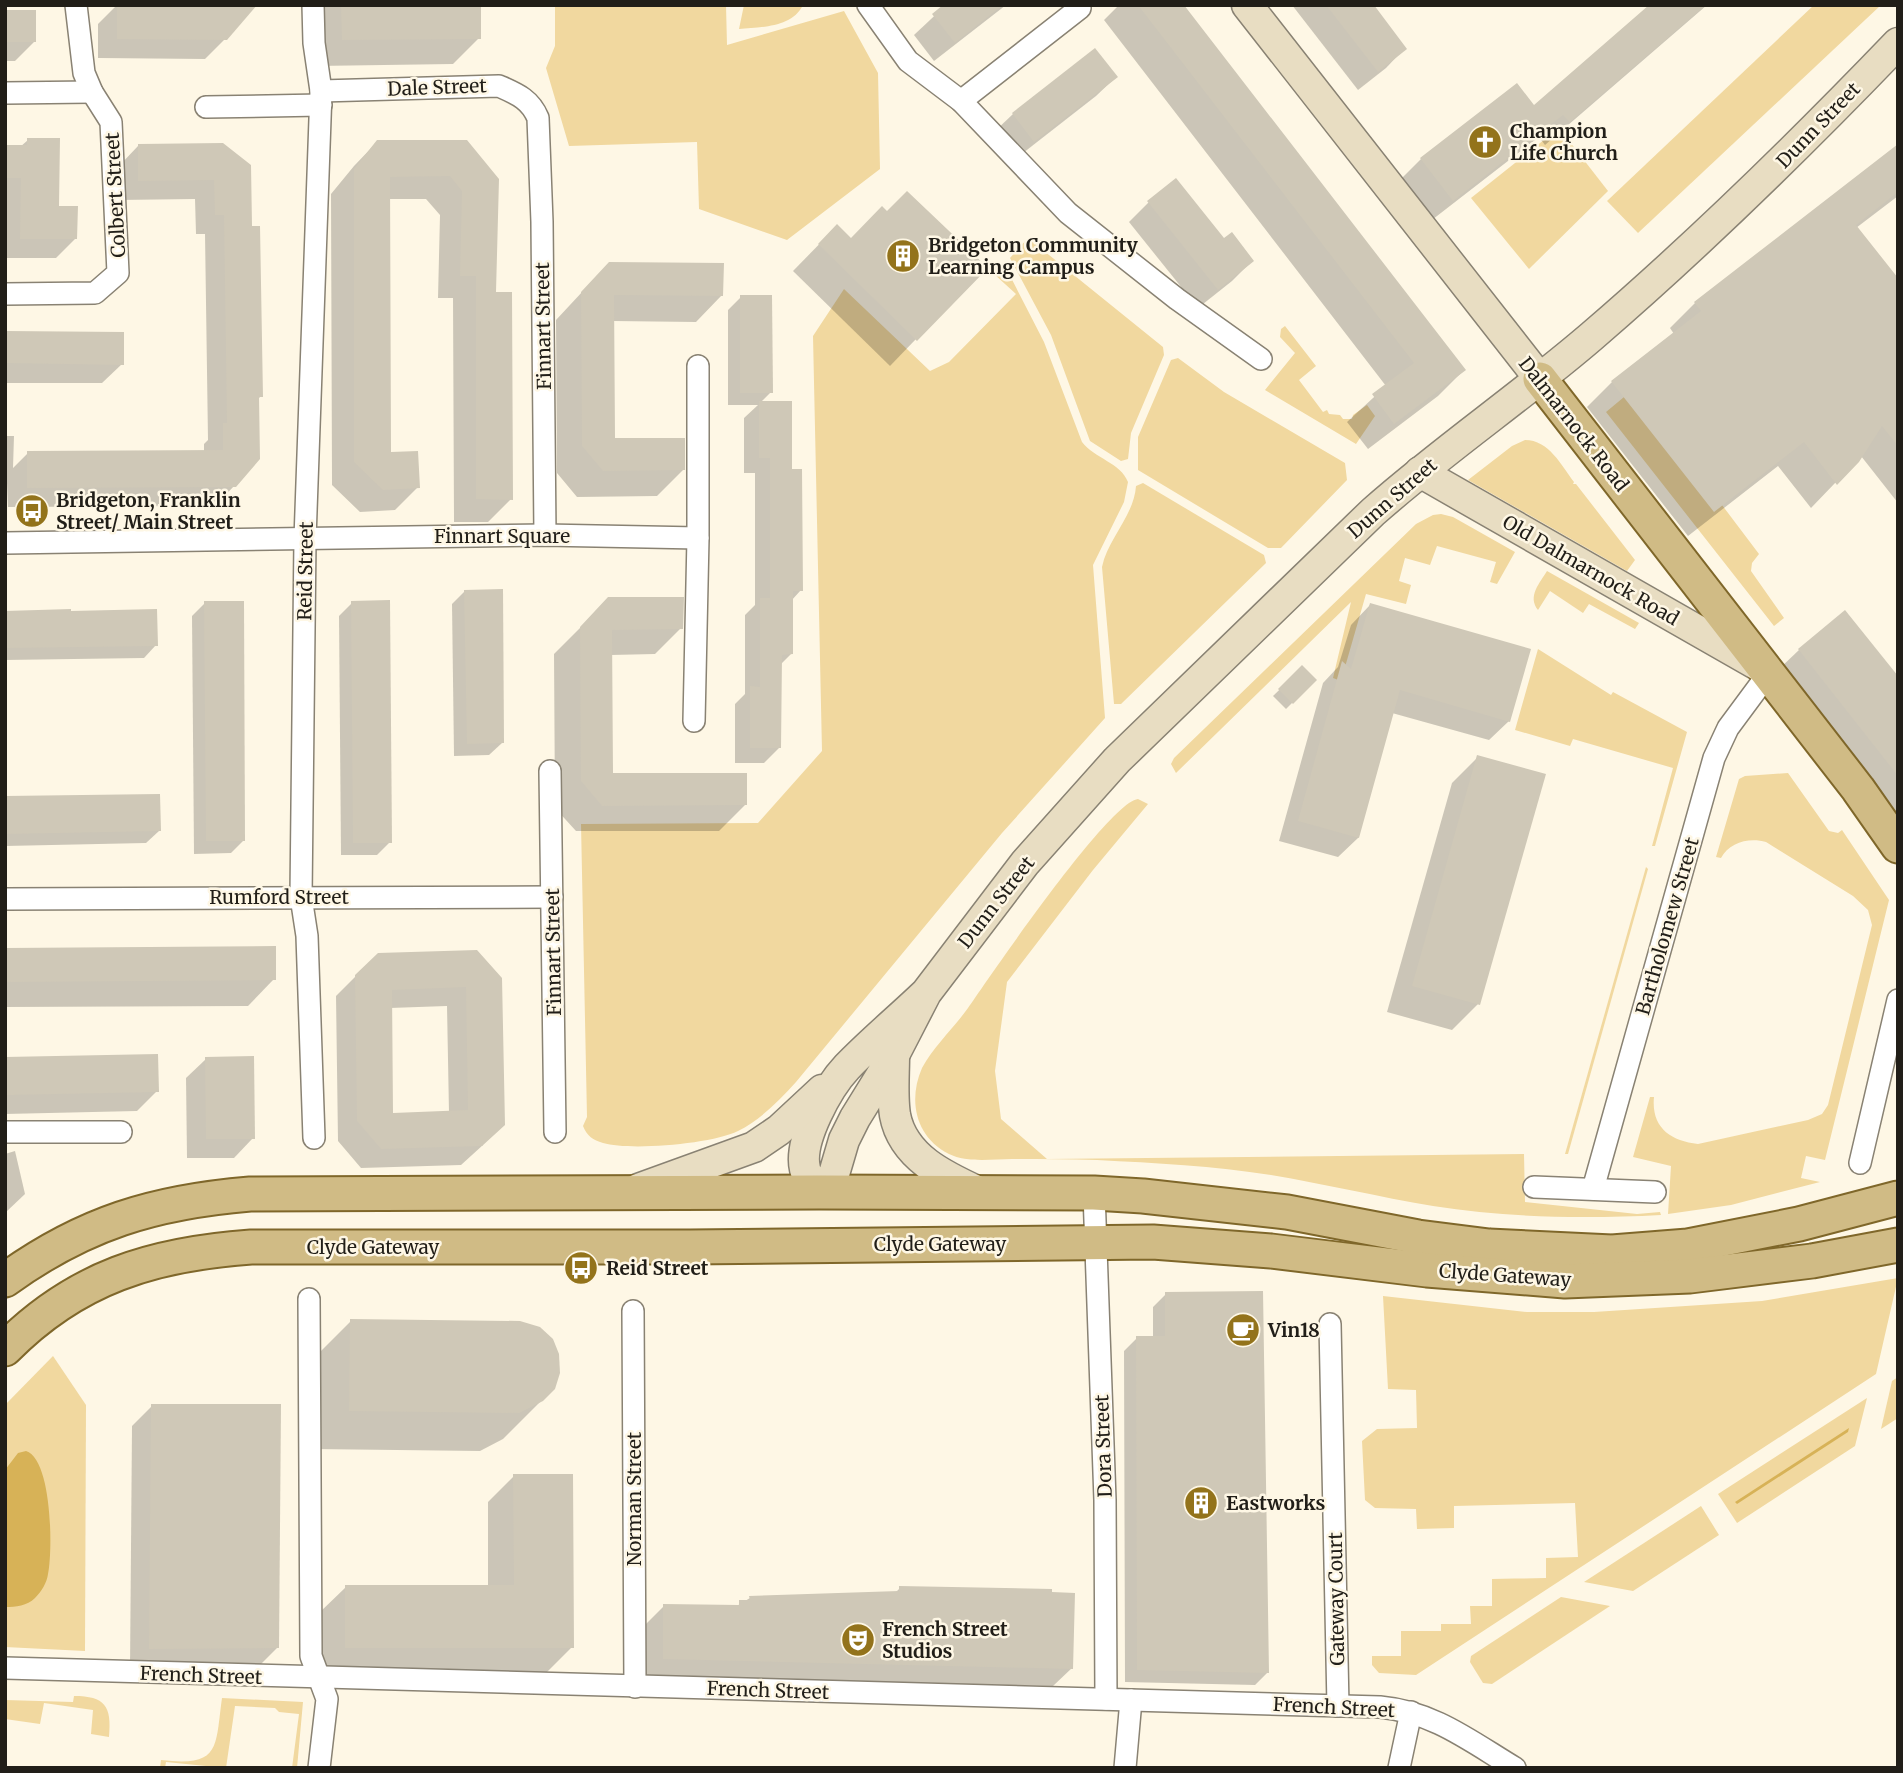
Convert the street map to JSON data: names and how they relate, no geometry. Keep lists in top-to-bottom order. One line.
{"streets":{"main road":["Dunn Street","Dalmarnock Road","Old Dalmarnock Road","Clyde Gateway"],"street":["Dale Street","Colbert Street","Finnart Street","Finnart Square","Reid Street","Rumford Street","Bartholomew Street","Dora Street","Norman Street","Gateway Court","French Street"]},"crossings":[["Dale Street","Finnart Street"],["Dale Street","Reid Street"],["Dunn Street","Dalmarnock Road"],["Dunn Street","Old Dalmarnock Road"],["Dunn Street","Clyde Gateway"],["Finnart Street","Finnart Square"],["Finnart Street","Rumford Street"],["Dalmarnock Road","Old Dalmarnock Road"],["Dalmarnock Road","Bartholomew Street"],["Finnart Square","Reid Street"],["Old Dalmarnock Road","Bartholomew Street"],["Reid Street","Rumford Street"],["Clyde Gateway","Dora Street"],["Dora Street","French Street"],["Norman Street","French Street"],["Gateway Court","French Street"]],"places":{"church":["Champion Life Church"],"building":["Bridgeton Community Learning Campus","Eastworks"],"bus stop":["Bridgeton, Franklin Street/ Main Street","Reid Street"],"cafe":["Vin18"],"theatre":["French Street Studios"]}}
